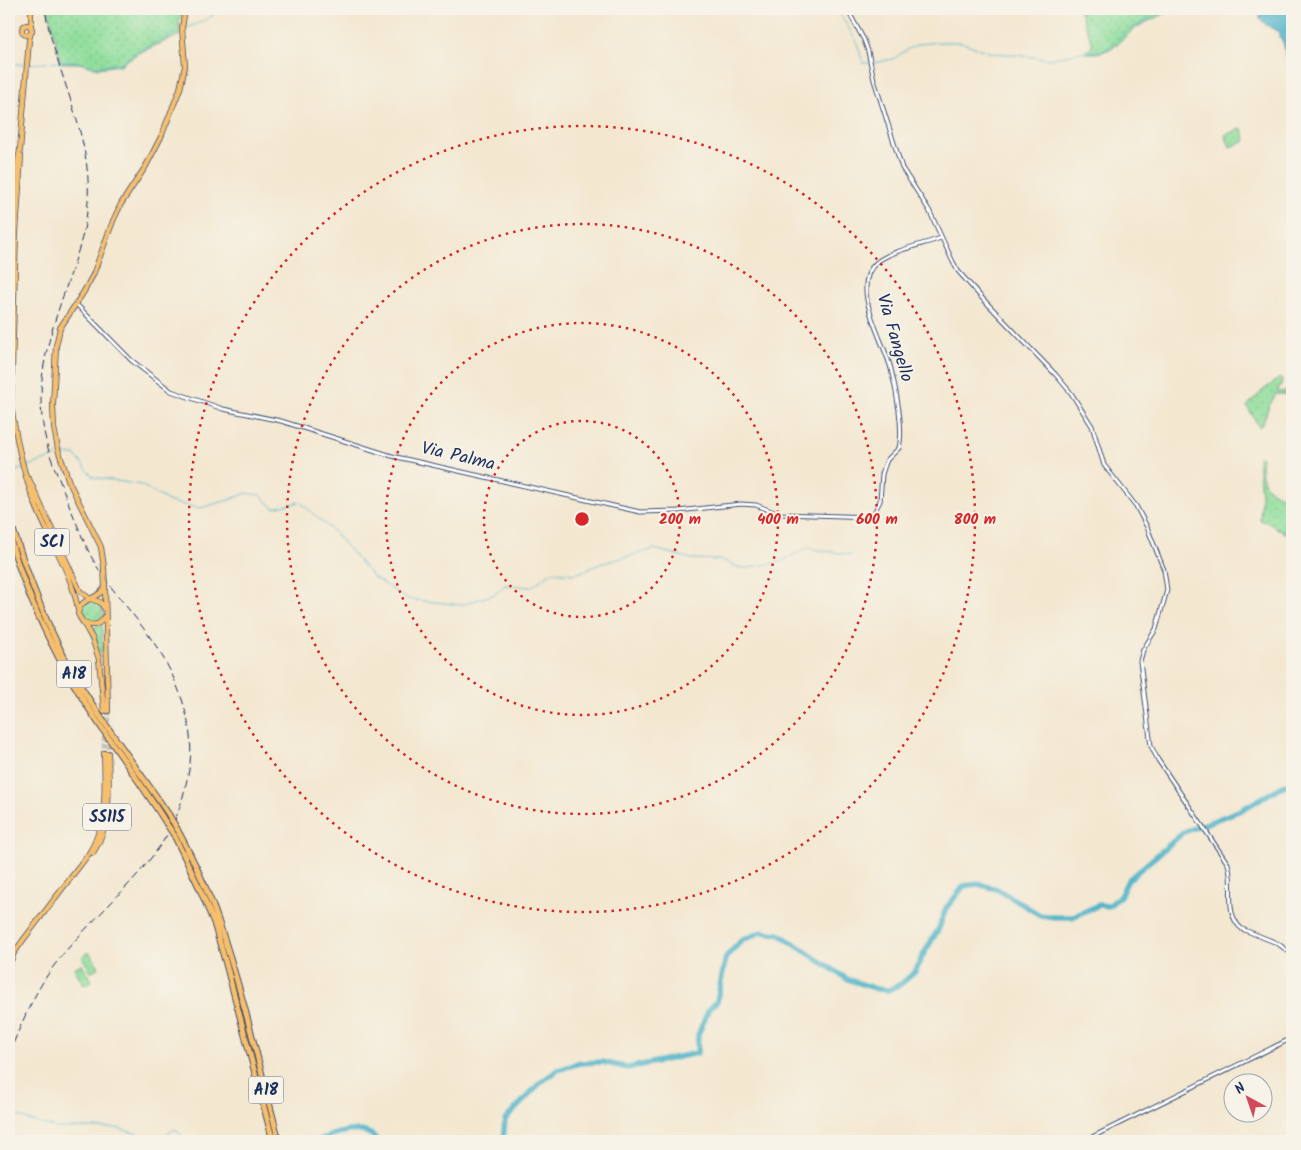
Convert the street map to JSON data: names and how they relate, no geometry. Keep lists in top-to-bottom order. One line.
{"streets":{"highway":["A18"],"main road":["SC1","SS115"],"street":["Via Fangello","Via Palma"]},"crossings":[["Via Fangello","Via Palma"]],"north":"top left","rings":["200 m","400 m","600 m","800 m"]}
